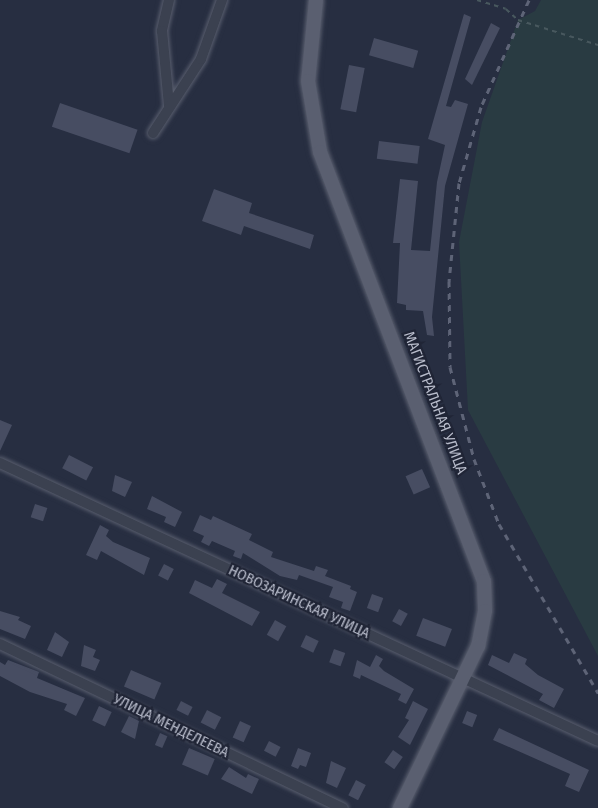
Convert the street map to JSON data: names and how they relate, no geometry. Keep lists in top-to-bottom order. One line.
{"streets":{"main road":["МАГИСТРАЛЬНАЯ УЛИЦА"],"street":["НОВОЗАРИНСКАЯ УЛИЦА","УЛИЦА МЕНДЕЛЕЕВА"]},"crossings":[["МАГИСТРАЛЬНАЯ УЛИЦА","НОВОЗАРИНСКАЯ УЛИЦА"]]}
